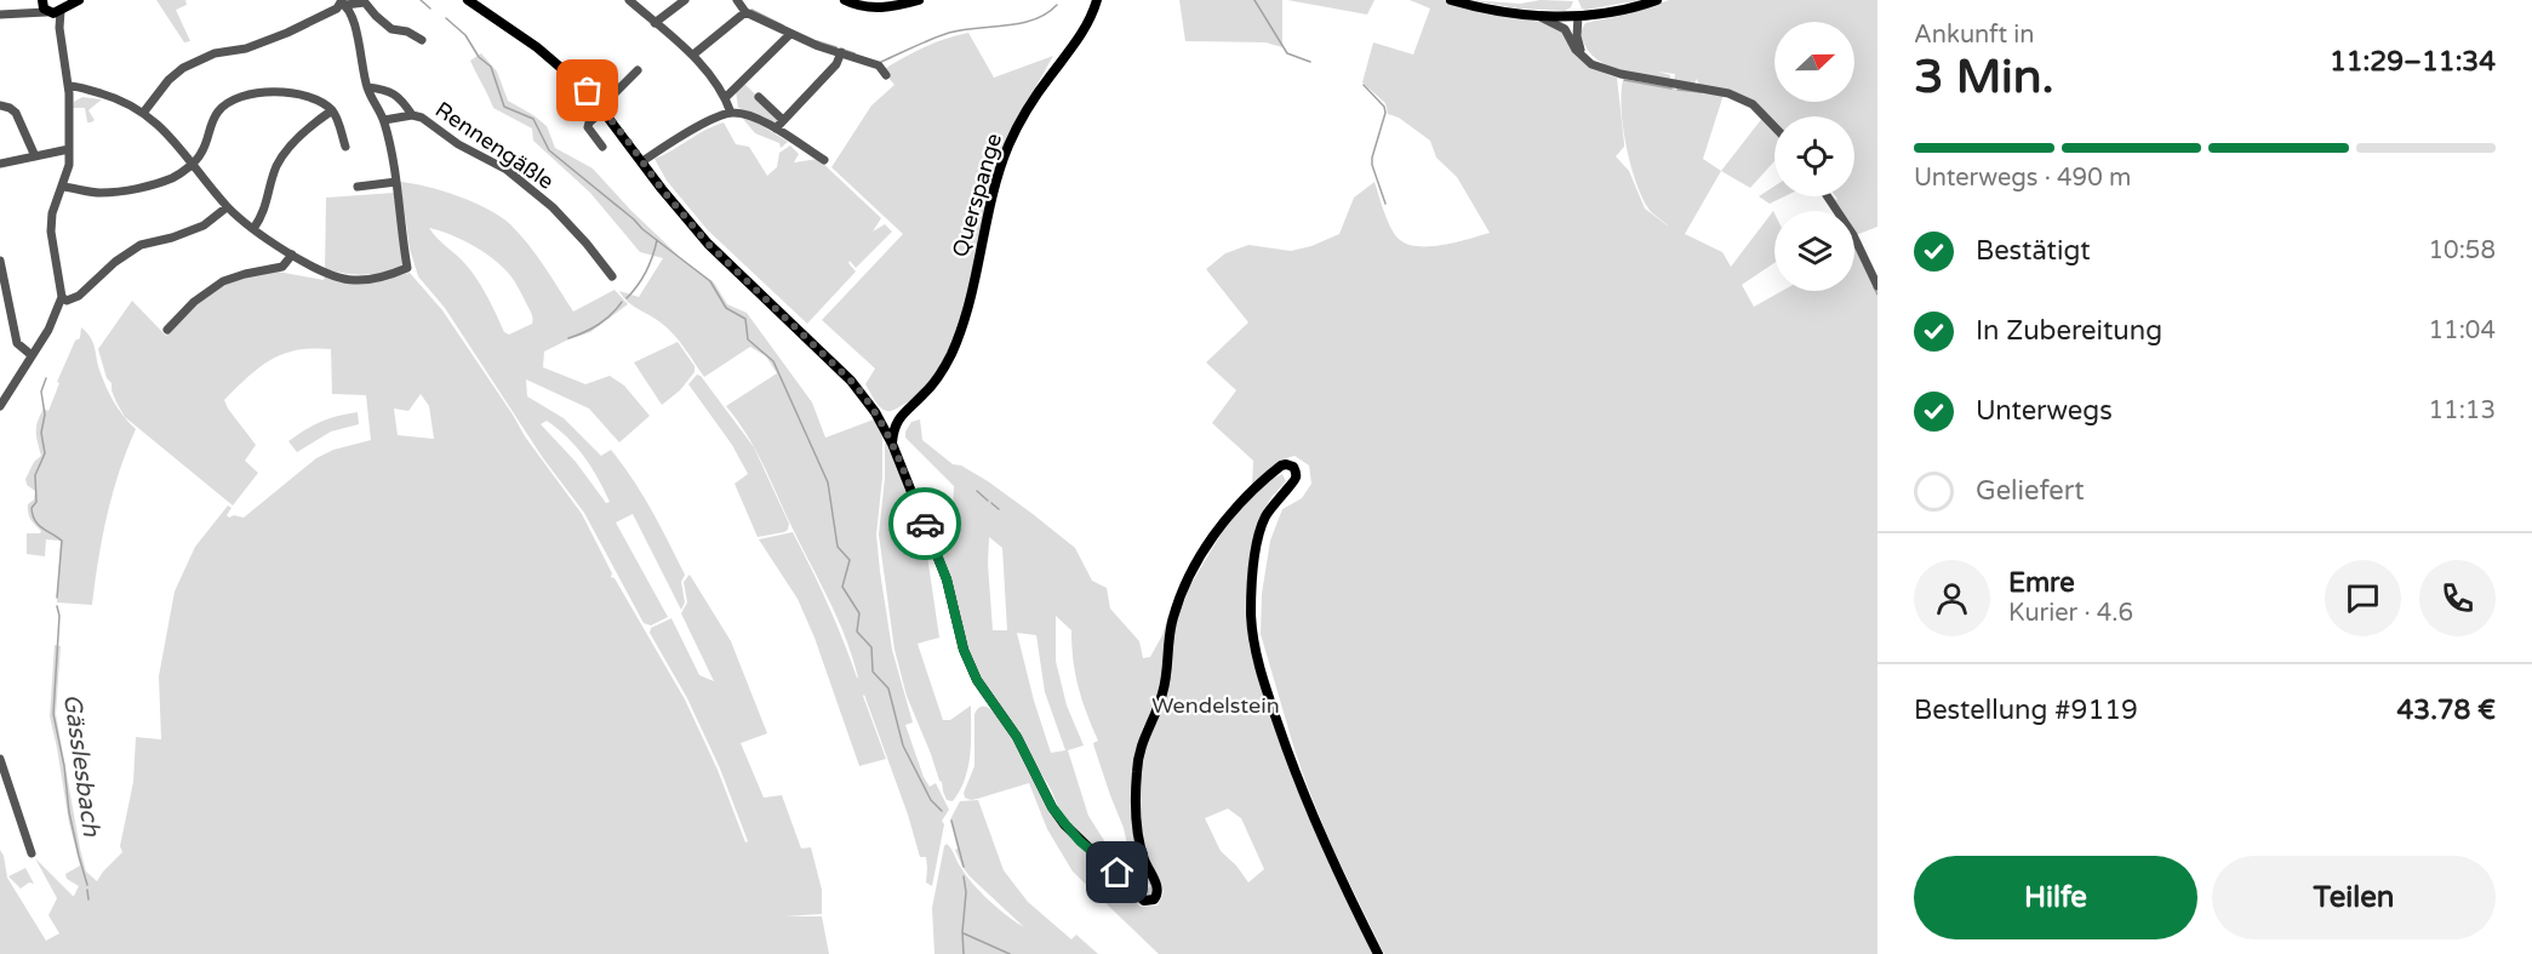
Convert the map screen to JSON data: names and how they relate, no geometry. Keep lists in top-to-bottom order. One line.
{"streets":{"main road":["Querspange"],"street":["Rennengäßle"]},"water":["Gässlesbach"],"parks":["Wendelstein"],"north":"right","page":{"heading":["3 Min.","Ankunft in","11:29–11:34"],"panel":["Emre","Kurier · 4.6","Bestellung #9119","43.78 €"],"bar":"Unterwegs · 490 m","list":[["Bestätigt","10:58"],["In Zubereitung","11:04"],["Unterwegs","11:13"],"Geliefert"],"buttons":["Hilfe","Teilen"]}}
